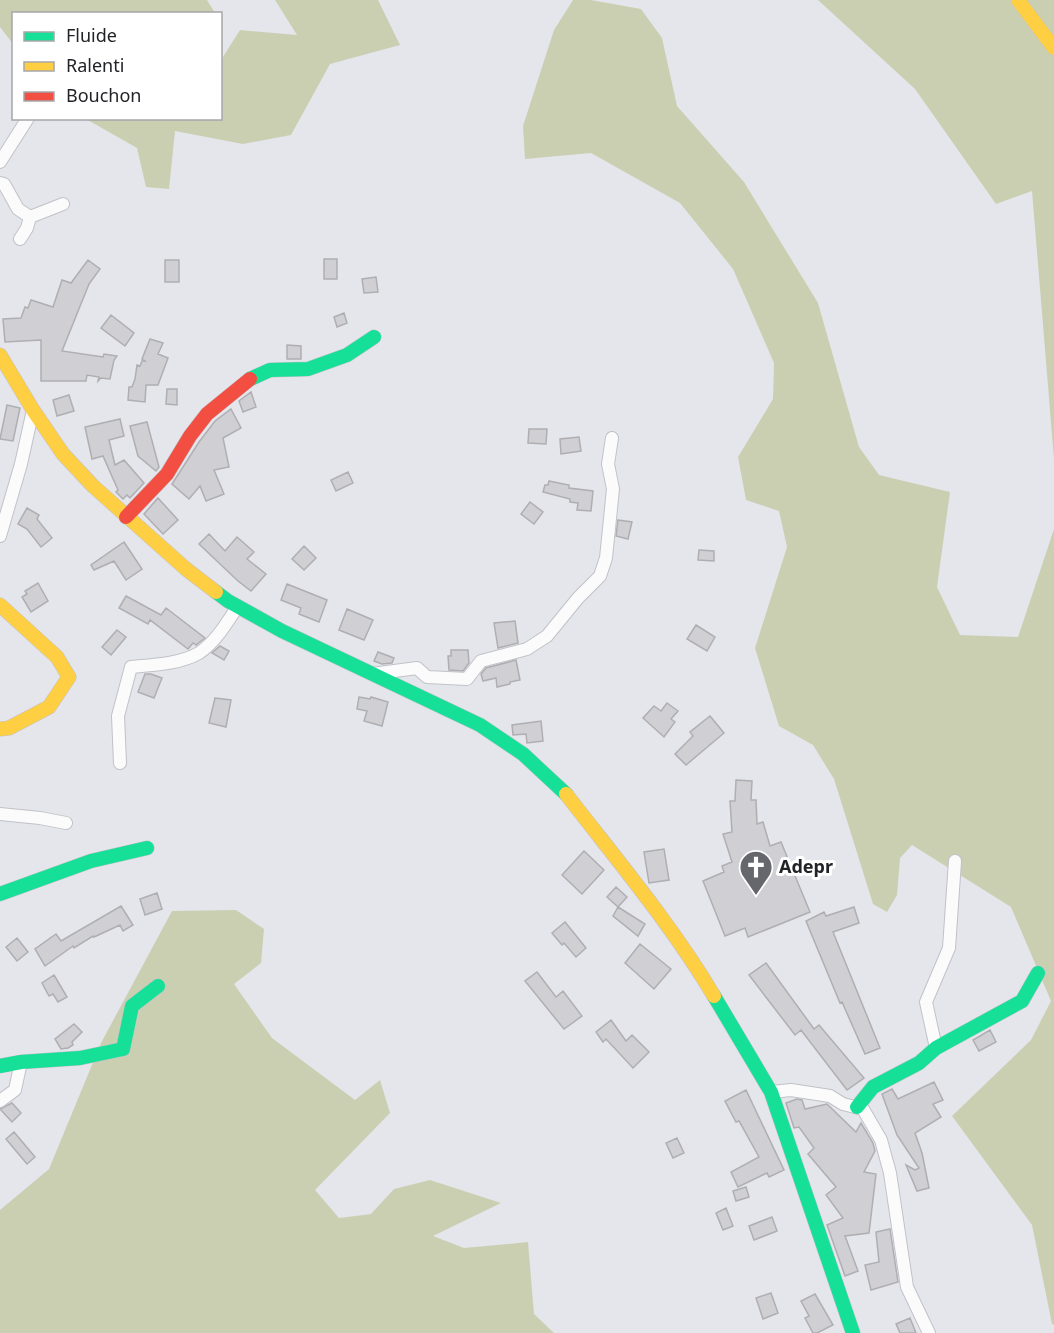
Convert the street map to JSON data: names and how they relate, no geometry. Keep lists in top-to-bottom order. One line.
{"places":{"church":["Adepr"]},"legend":["Fluide","Ralenti","Bouchon"]}
